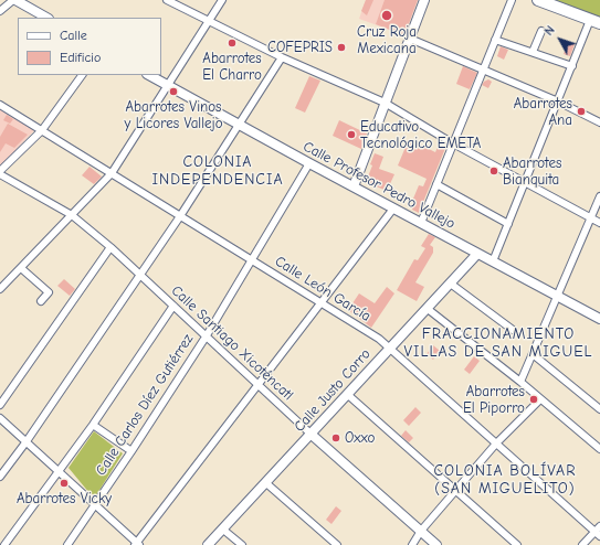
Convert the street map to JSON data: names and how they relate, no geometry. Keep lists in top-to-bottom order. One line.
{"streets":{"street":["Calle Profesor Pedro Vallejo","Calle León García","Calle Santiago Xicoténcatl","Calle Justo Corro","Calle Carlos Díez Gutiérrez"]},"crossings":[["Calle Profesor Pedro Vallejo","Calle Justo Corro"],["Calle Profesor Pedro Vallejo","Calle Carlos Díez Gutiérrez"],["Calle León García","Calle Justo Corro"],["Calle León García","Calle Carlos Díez Gutiérrez"],["Calle Santiago Xicoténcatl","Calle Justo Corro"],["Calle Santiago Xicoténcatl","Calle Carlos Díez Gutiérrez"]],"districts":["COLONIA INDEPENDENCIA","FRACCIONAMIENTO VILLAS DE SAN MIGUEL","COLONIA BOLÍVAR (SAN MIGUELITO)"],"places":["Cruz Roja Mexicana","Abarrotes El Charro","COFEPRIS","Abarrotes Vinos y Licores Vallejo","Abarrotes Ana","Educativo Tecnológico EMETA","Abarrotes Bianquita","Abarrotes El Piporro","Oxxo","Abarrotes Vicky"],"legend":["Calle","Edificio"],"north":"top left"}
